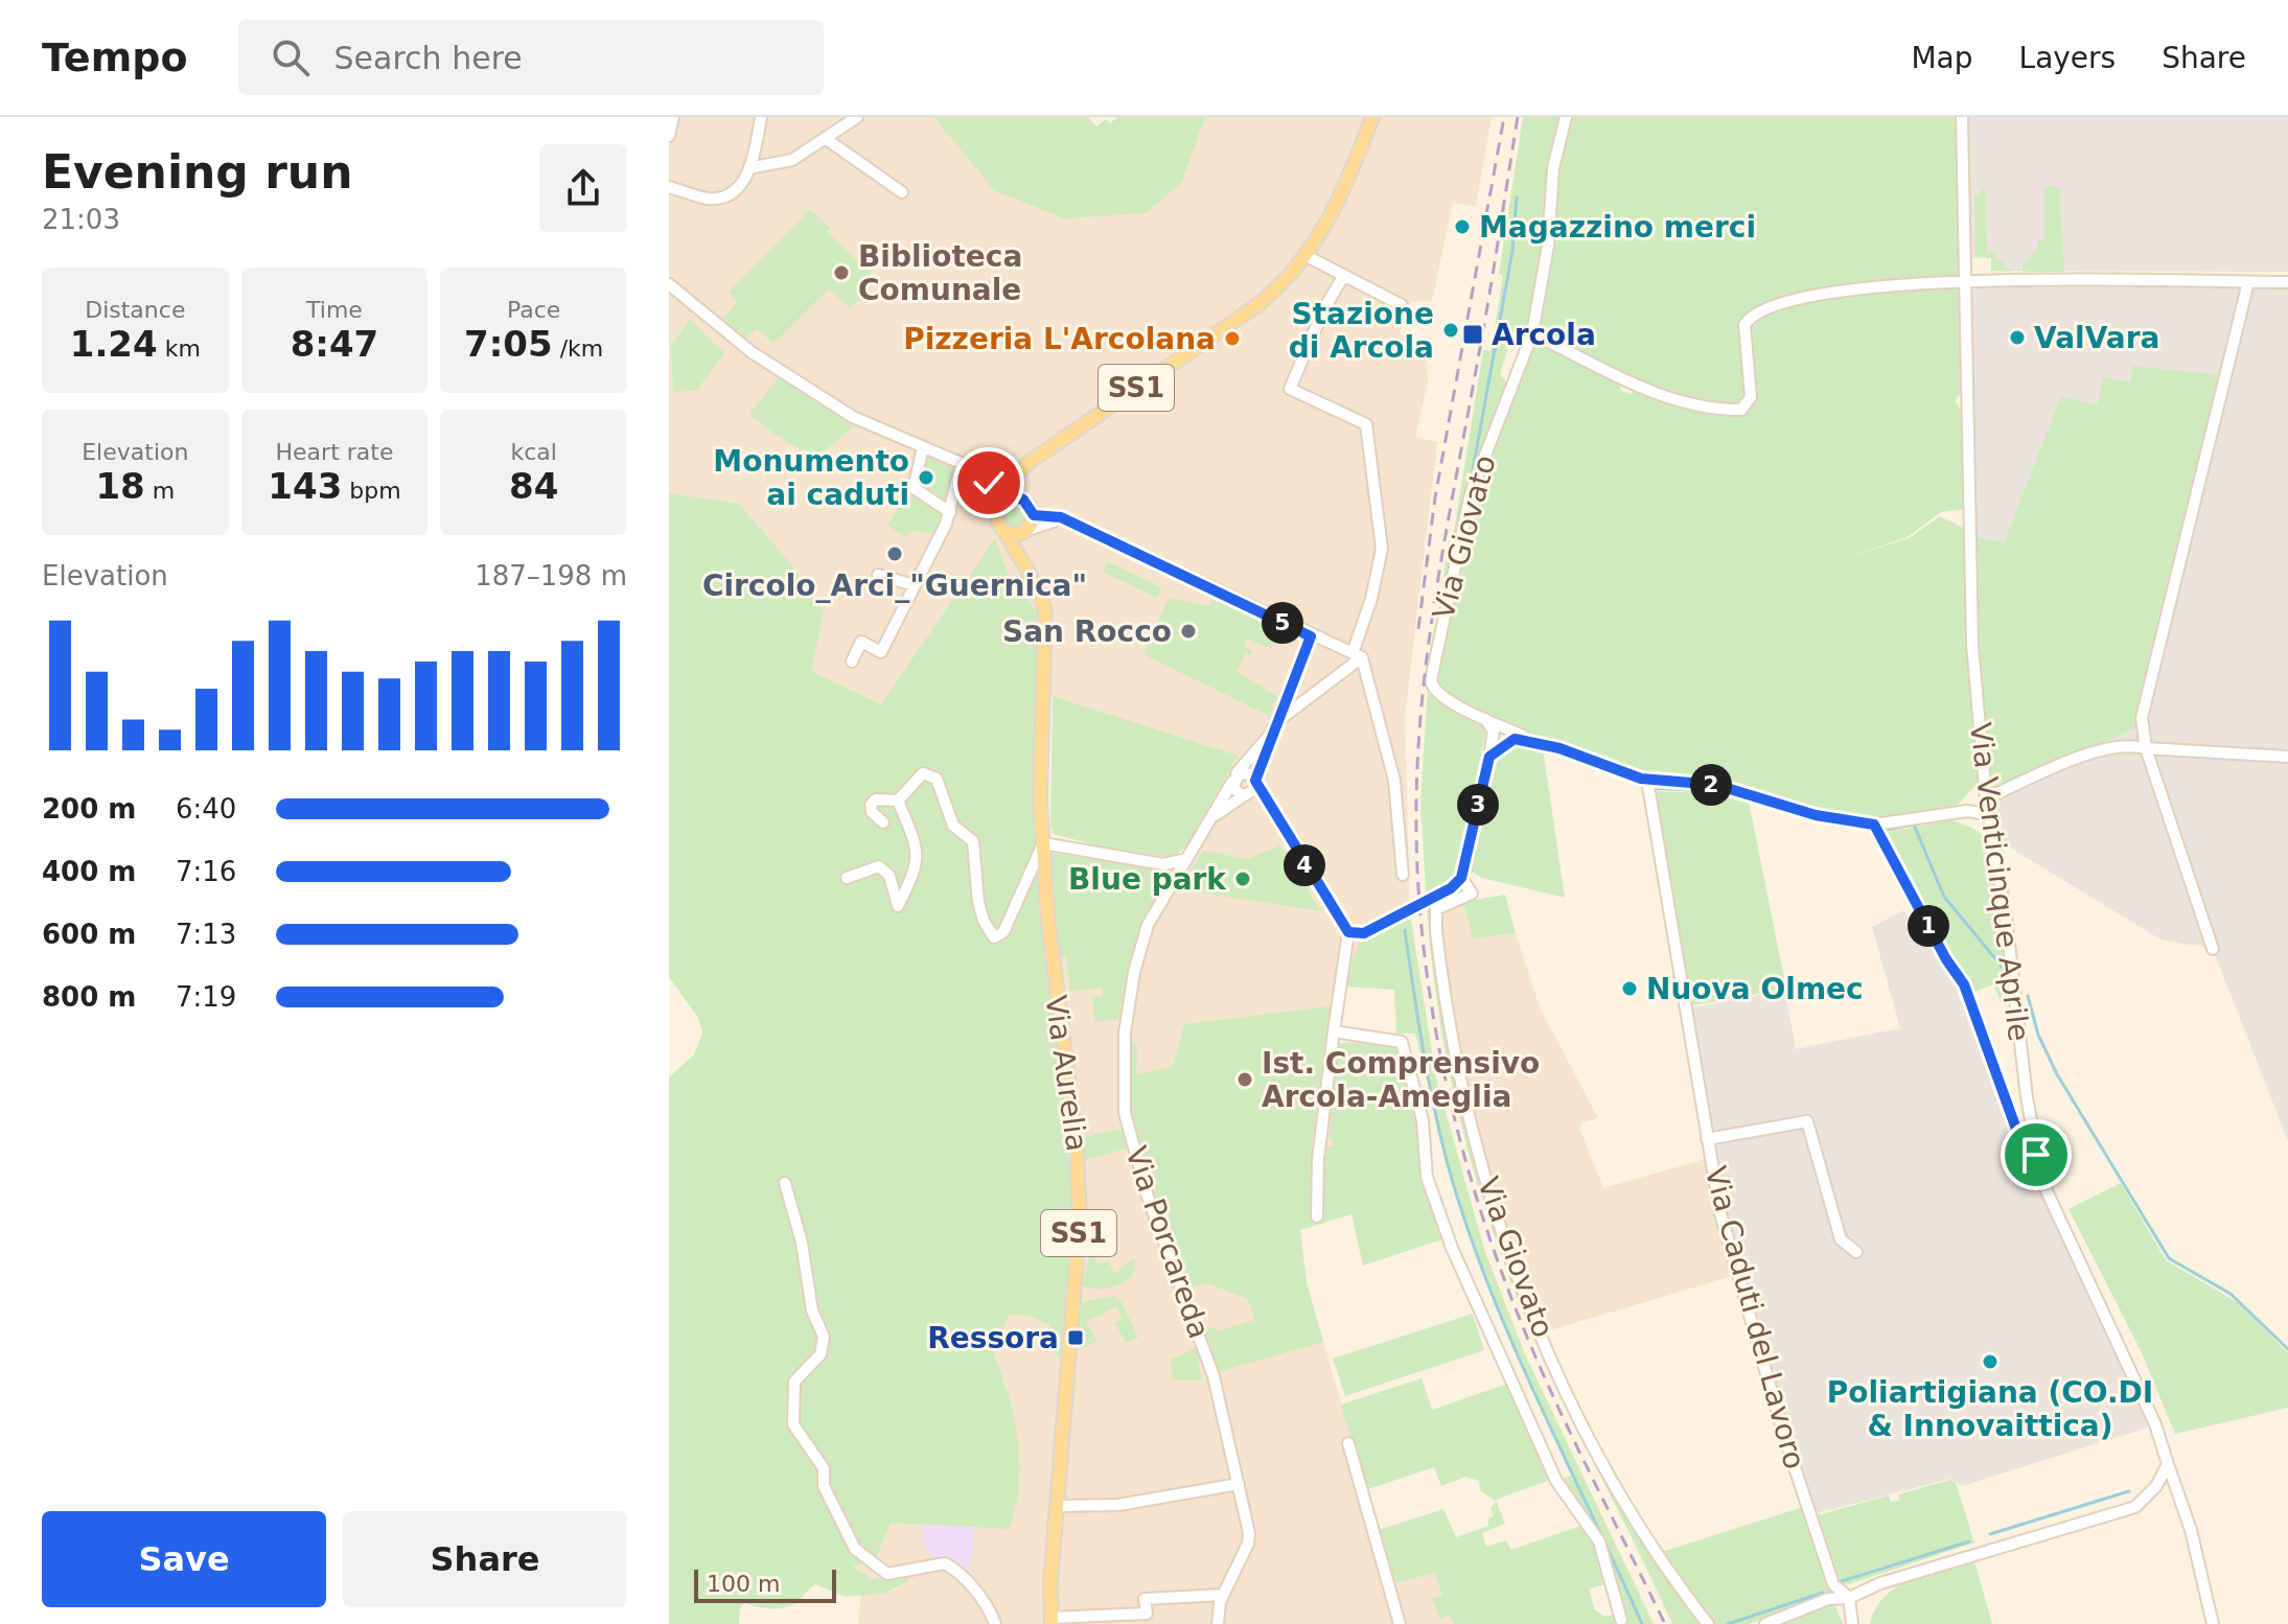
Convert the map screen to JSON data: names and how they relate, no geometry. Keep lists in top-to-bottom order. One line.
{"streets":{"main road":["SS1","Via Aurelia"],"street":["Via Giovato","Via Venticinque Aprile","Via Porcareda","Via Caduti del Lavoro"]},"crossings":[["SS1","Via Aurelia"],["Via Giovato","Via Venticinque Aprile"],["Via Giovato","Via Caduti del Lavoro"]],"places":{"other":["Magazzino merci","Biblioteca Comunale","Stazione di Arcola","ValVara","Pizzeria L'Arcolana","Monumento ai caduti","Circolo_Arci_\"Guernica\"","San Rocco","Blue park","Nuova Olmec","Ist. Comprensivo Arcola-Ameglia","Poliartigiana (CO.DI & Innovaittica)"],"transit":["Arcola","Ressora"]},"scale_bar":"100 m","page":{"header":"Tempo","search":"Search here","nav":["Map","Layers","Share"],"heading":["Evening run","21:03"],"stats":[["Distance","1.24 km"],["Time","8:47"],["Pace","7:05 /km"],["Elevation","18 m"],["Heart rate","143 bpm"],["kcal","84"]],"chart":["Elevation","187–198 m"],"pins":["5","2","3","4","1"],"list":[{"name":"200 m","note":"6:40"},{"name":"400 m","note":"7:16"},{"name":"600 m","note":"7:13"},{"name":"800 m","note":"7:19"}],"buttons":["Save","Share"],"scale":"100 m"}}
